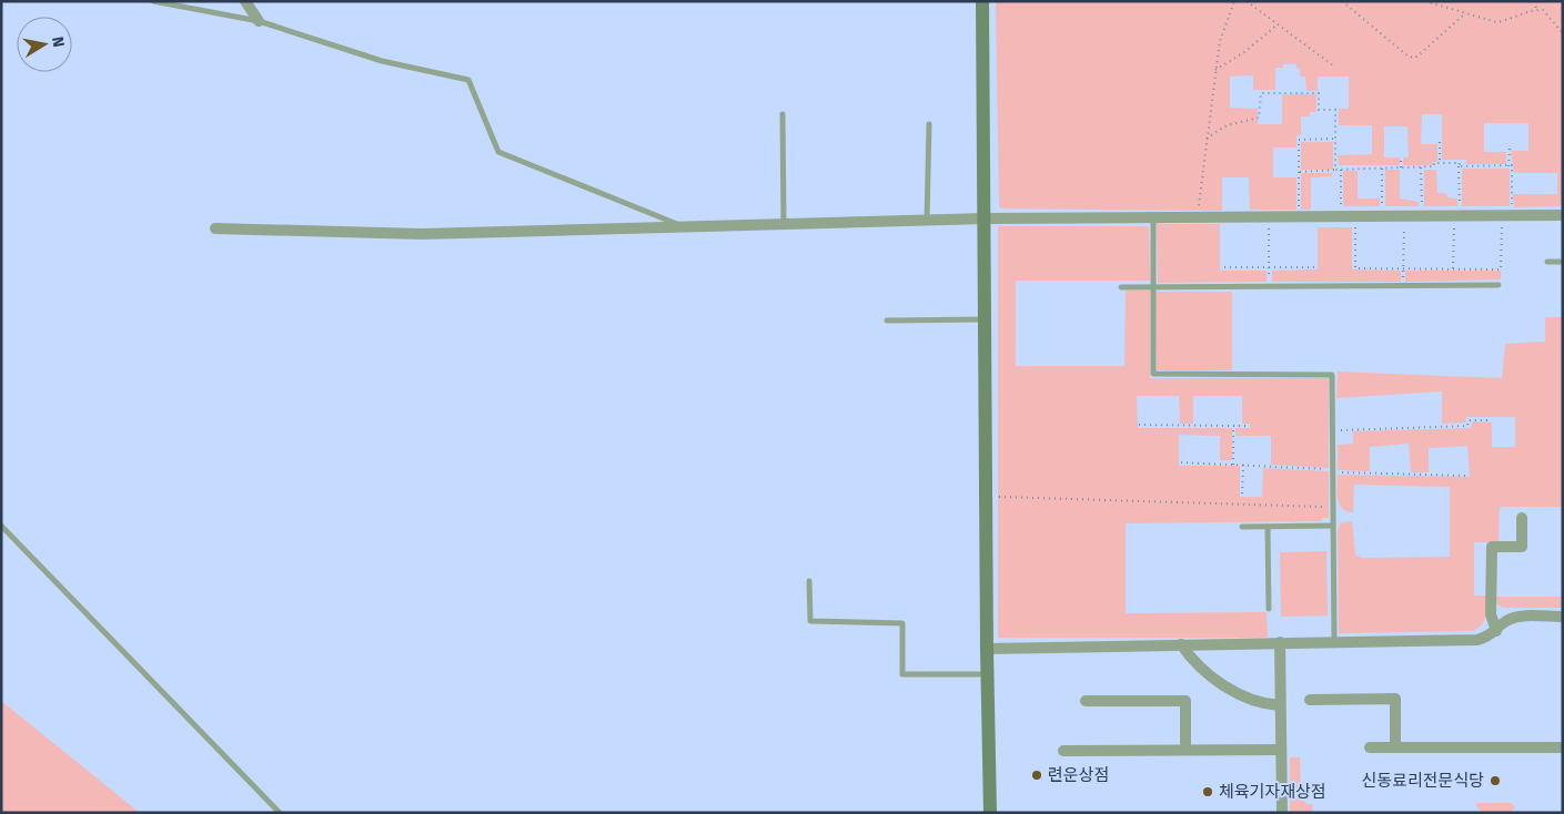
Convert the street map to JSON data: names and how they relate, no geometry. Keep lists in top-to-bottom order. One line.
{"places":["련운상점","신동료리전문식당","체육기자재상점"],"north":"right"}
